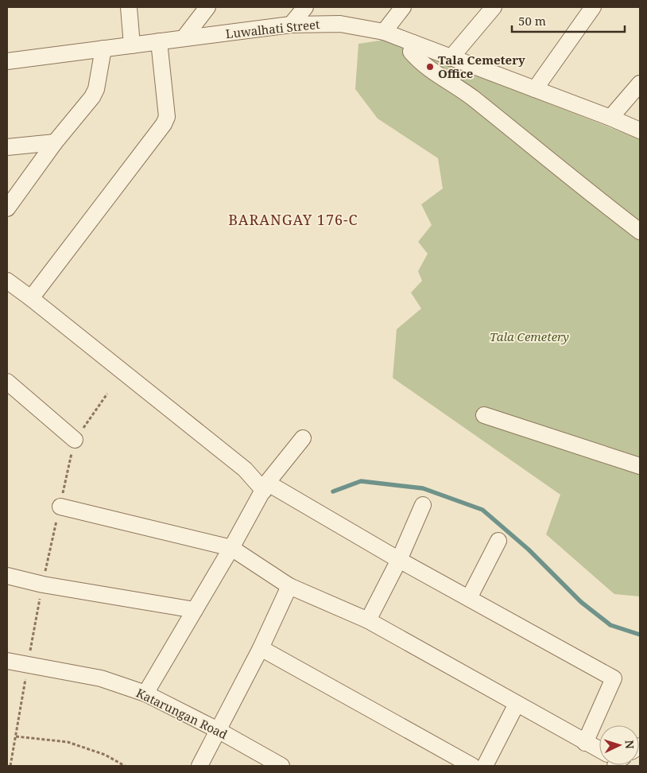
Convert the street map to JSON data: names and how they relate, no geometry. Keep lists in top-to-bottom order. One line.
{"streets":{"street":["Luwalhati Street","Katarungan Road"]},"districts":["BARANGAY 176-C"],"parks":["Tala Cemetery"],"places":["Tala Cemetery Office"],"scale_bar":"50 m","north":"right"}
